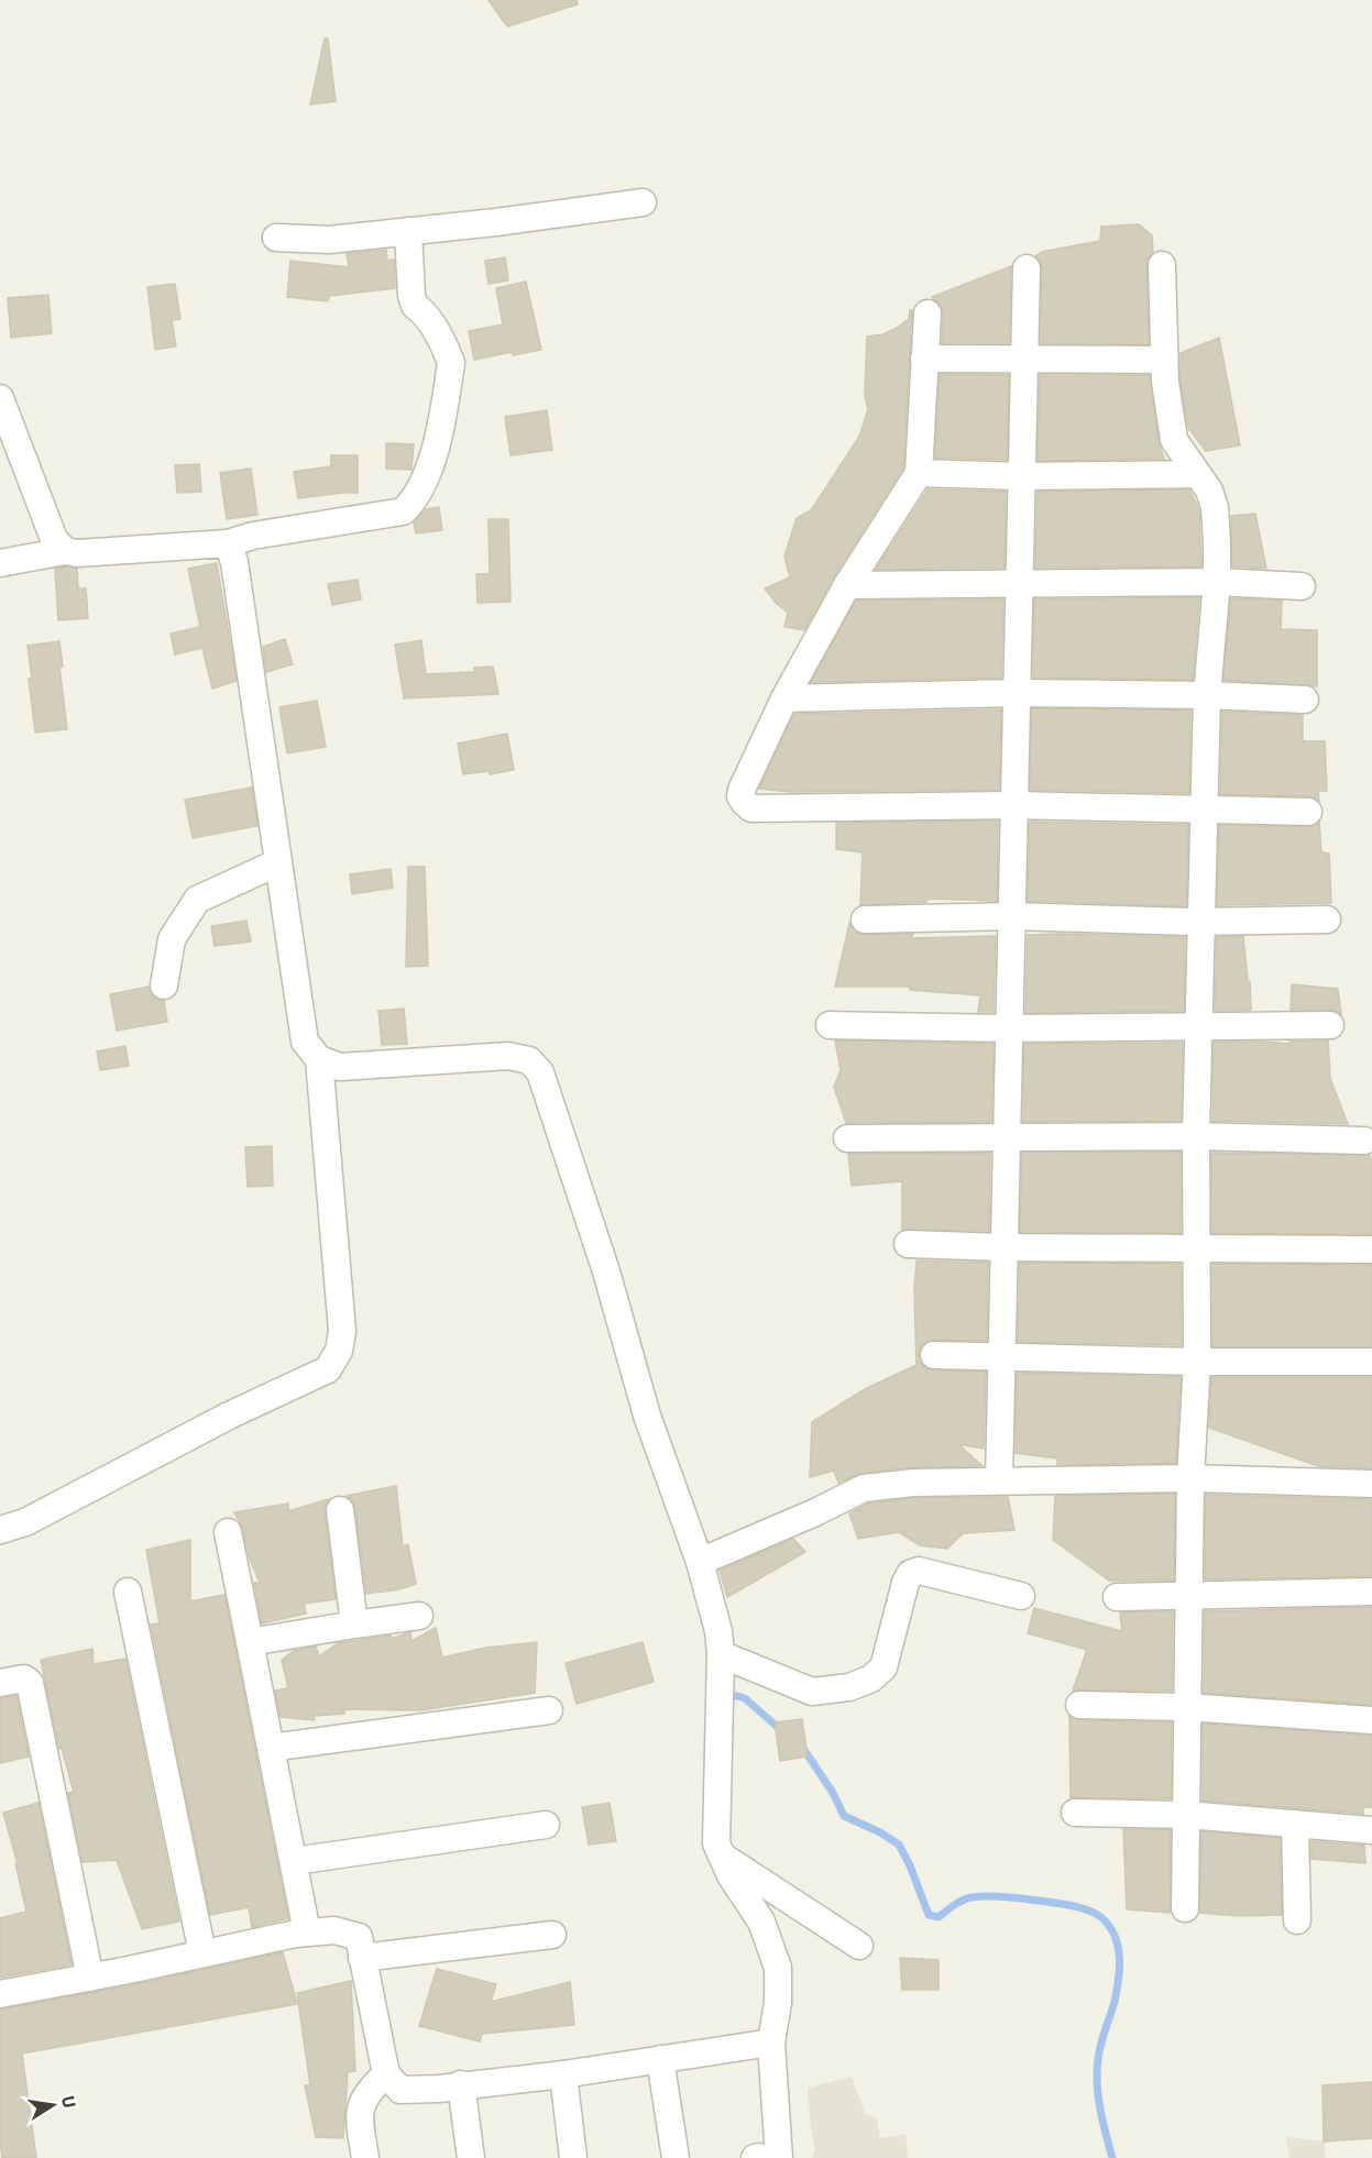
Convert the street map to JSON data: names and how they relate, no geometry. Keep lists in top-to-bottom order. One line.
{"north":"right"}
